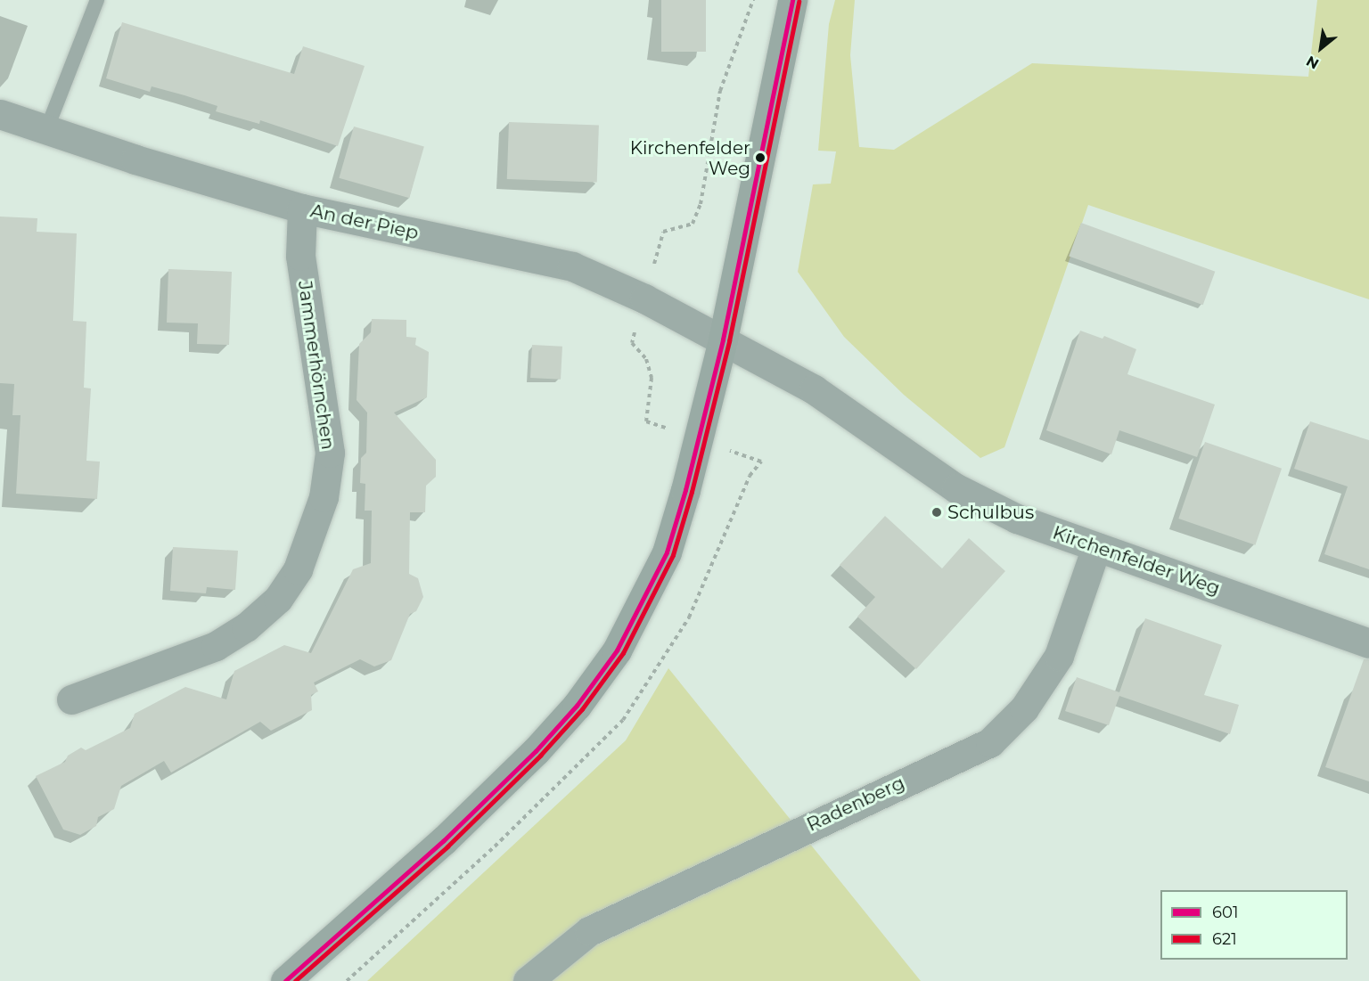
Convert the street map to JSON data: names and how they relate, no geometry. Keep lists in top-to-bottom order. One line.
{"streets":{"street":["An der Piep","Jammerhörnchen","Kirchenfelder Weg","Radenberg"]},"crossings":[["An der Piep","Jammerhörnchen"],["An der Piep","Kirchenfelder Weg"],["Kirchenfelder Weg","Radenberg"]],"places":["Kirchenfelder Weg","Schulbus"],"lines":["transit line 601","transit line 621"],"legend":["601","621"],"north":"bottom left"}
